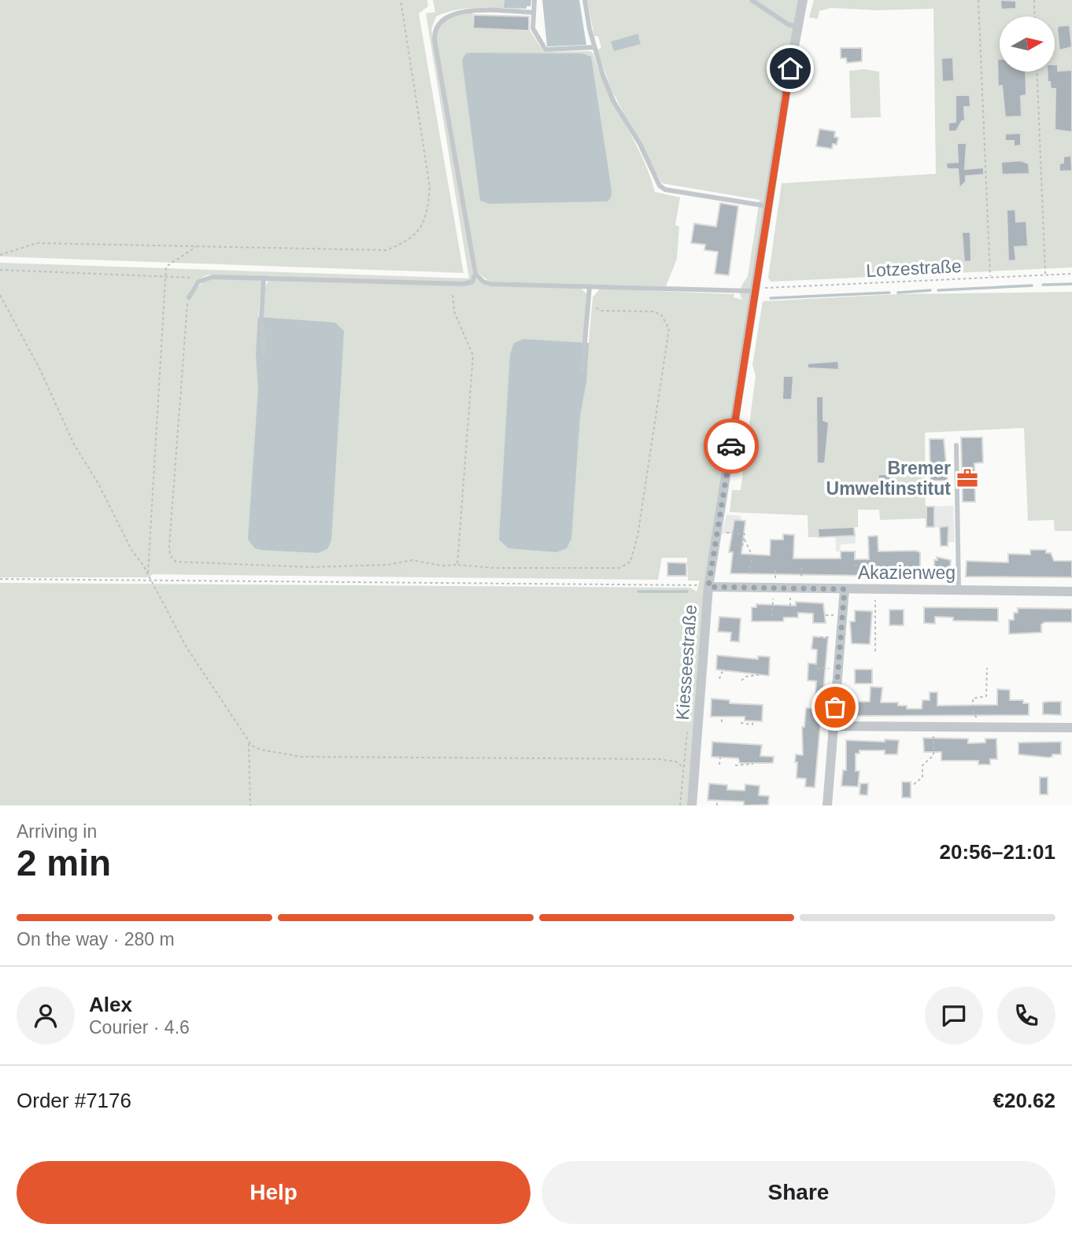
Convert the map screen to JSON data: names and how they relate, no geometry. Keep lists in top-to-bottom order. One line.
{"streets":{"street":["Akazienweg","Kiesseestraße"],"path":["Lotzestraße"]},"crossings":[["Lotzestraße","Kiesseestraße"],["Akazienweg","Kiesseestraße"]],"places":{"office":["Bremer Umweltinstitut"]},"north":"right","page":{"heading":["2 min","Arriving in","20:56–21:01"],"panel":["Alex","Courier · 4.6","Order #7176","€20.62"],"bar":"On the way · 280 m","buttons":["Help","Share"]}}
